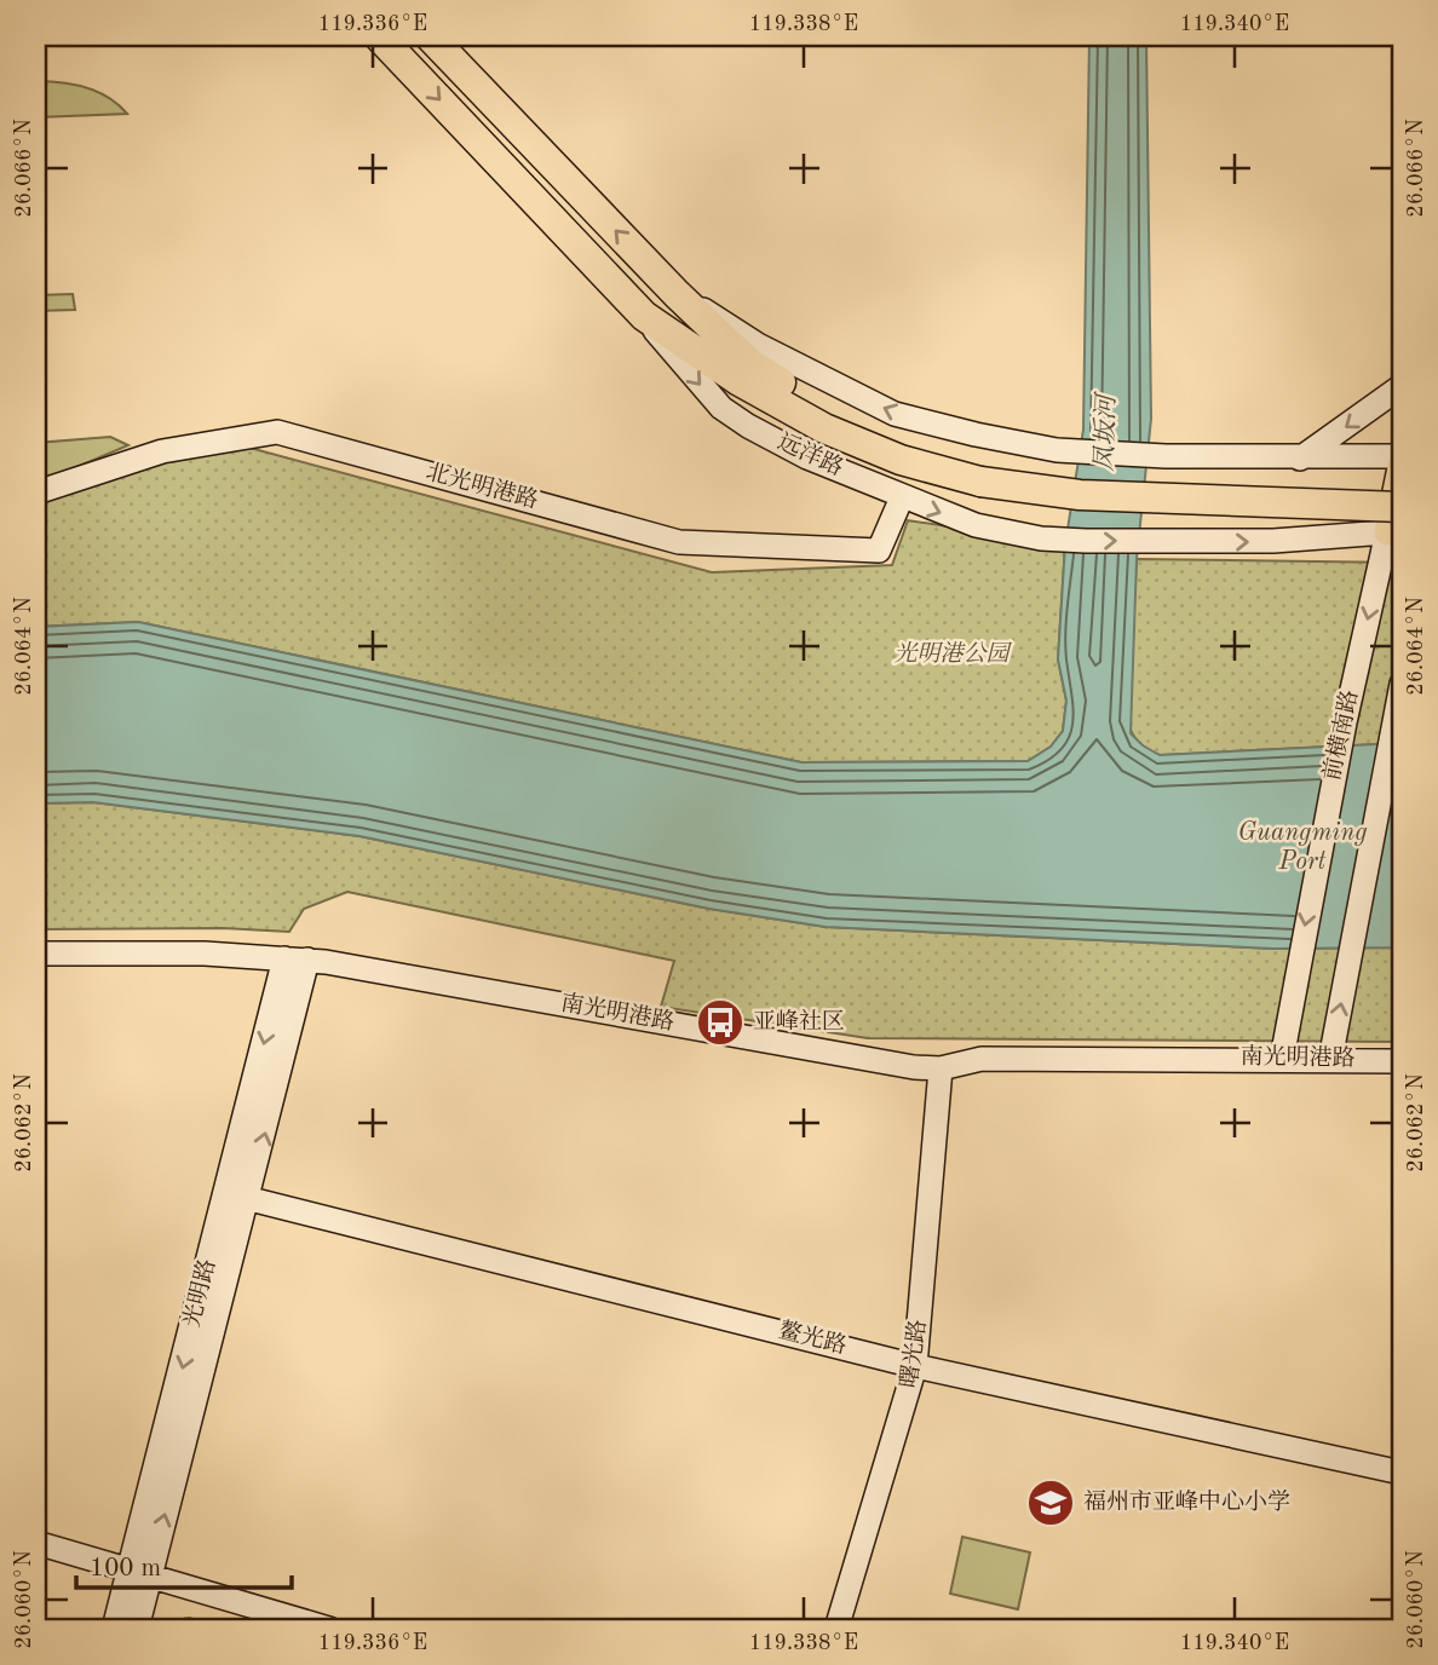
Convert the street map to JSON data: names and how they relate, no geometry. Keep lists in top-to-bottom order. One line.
{"streets":{"highway":["远洋路"],"main road":["前横南路"],"street":["北光明港路","南光明港路","光明路","鳌光路","曙光路"]},"crossings":[["远洋路","北光明港路"],["远洋路","前横南路"],["前横南路","南光明港路"],["南光明港路","光明路"],["南光明港路","曙光路"],["光明路","鳌光路"],["鳌光路","曙光路"]],"water":["凤坂河","Guangming Port"],"parks":["光明港公园"],"places":{"bus stop":["亚峰社区"],"school or university":["福州市亚峰中心小学"]},"scale_bar":"100 m","coordinates":["119.336°E","119.338°E","119.340°E","26.066°N","26.064°N","26.062°N","26.060°N"]}
